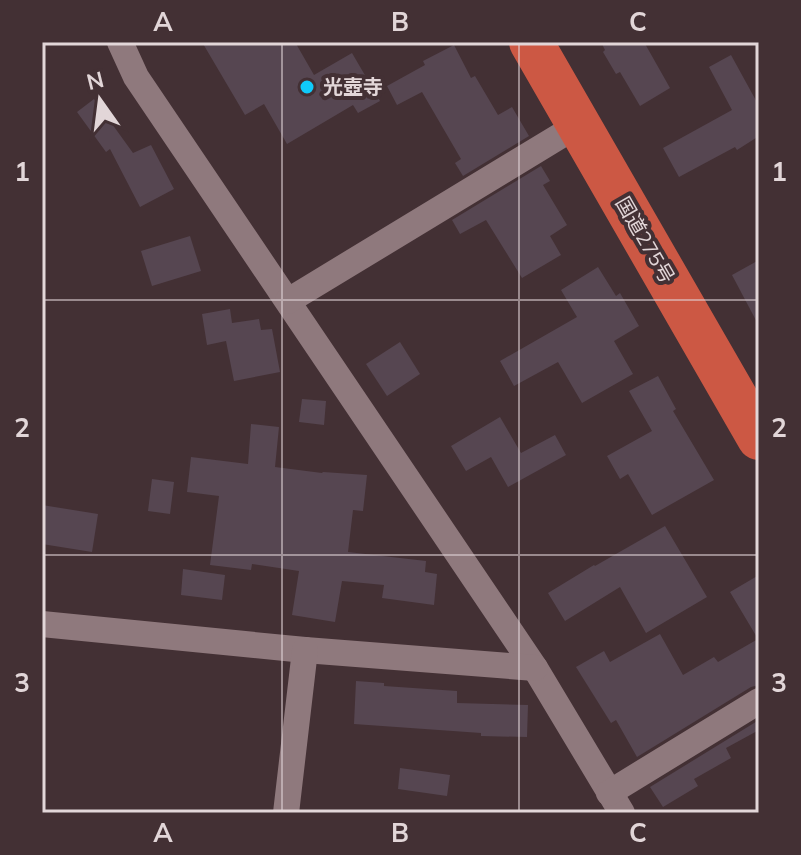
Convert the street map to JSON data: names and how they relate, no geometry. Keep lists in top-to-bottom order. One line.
{"streets":{"highway":["国道275号"]},"places":["光壺寺"],"north":"top","grid":{"columns":["A","B","C"],"rows":["1","2","3"]}}
